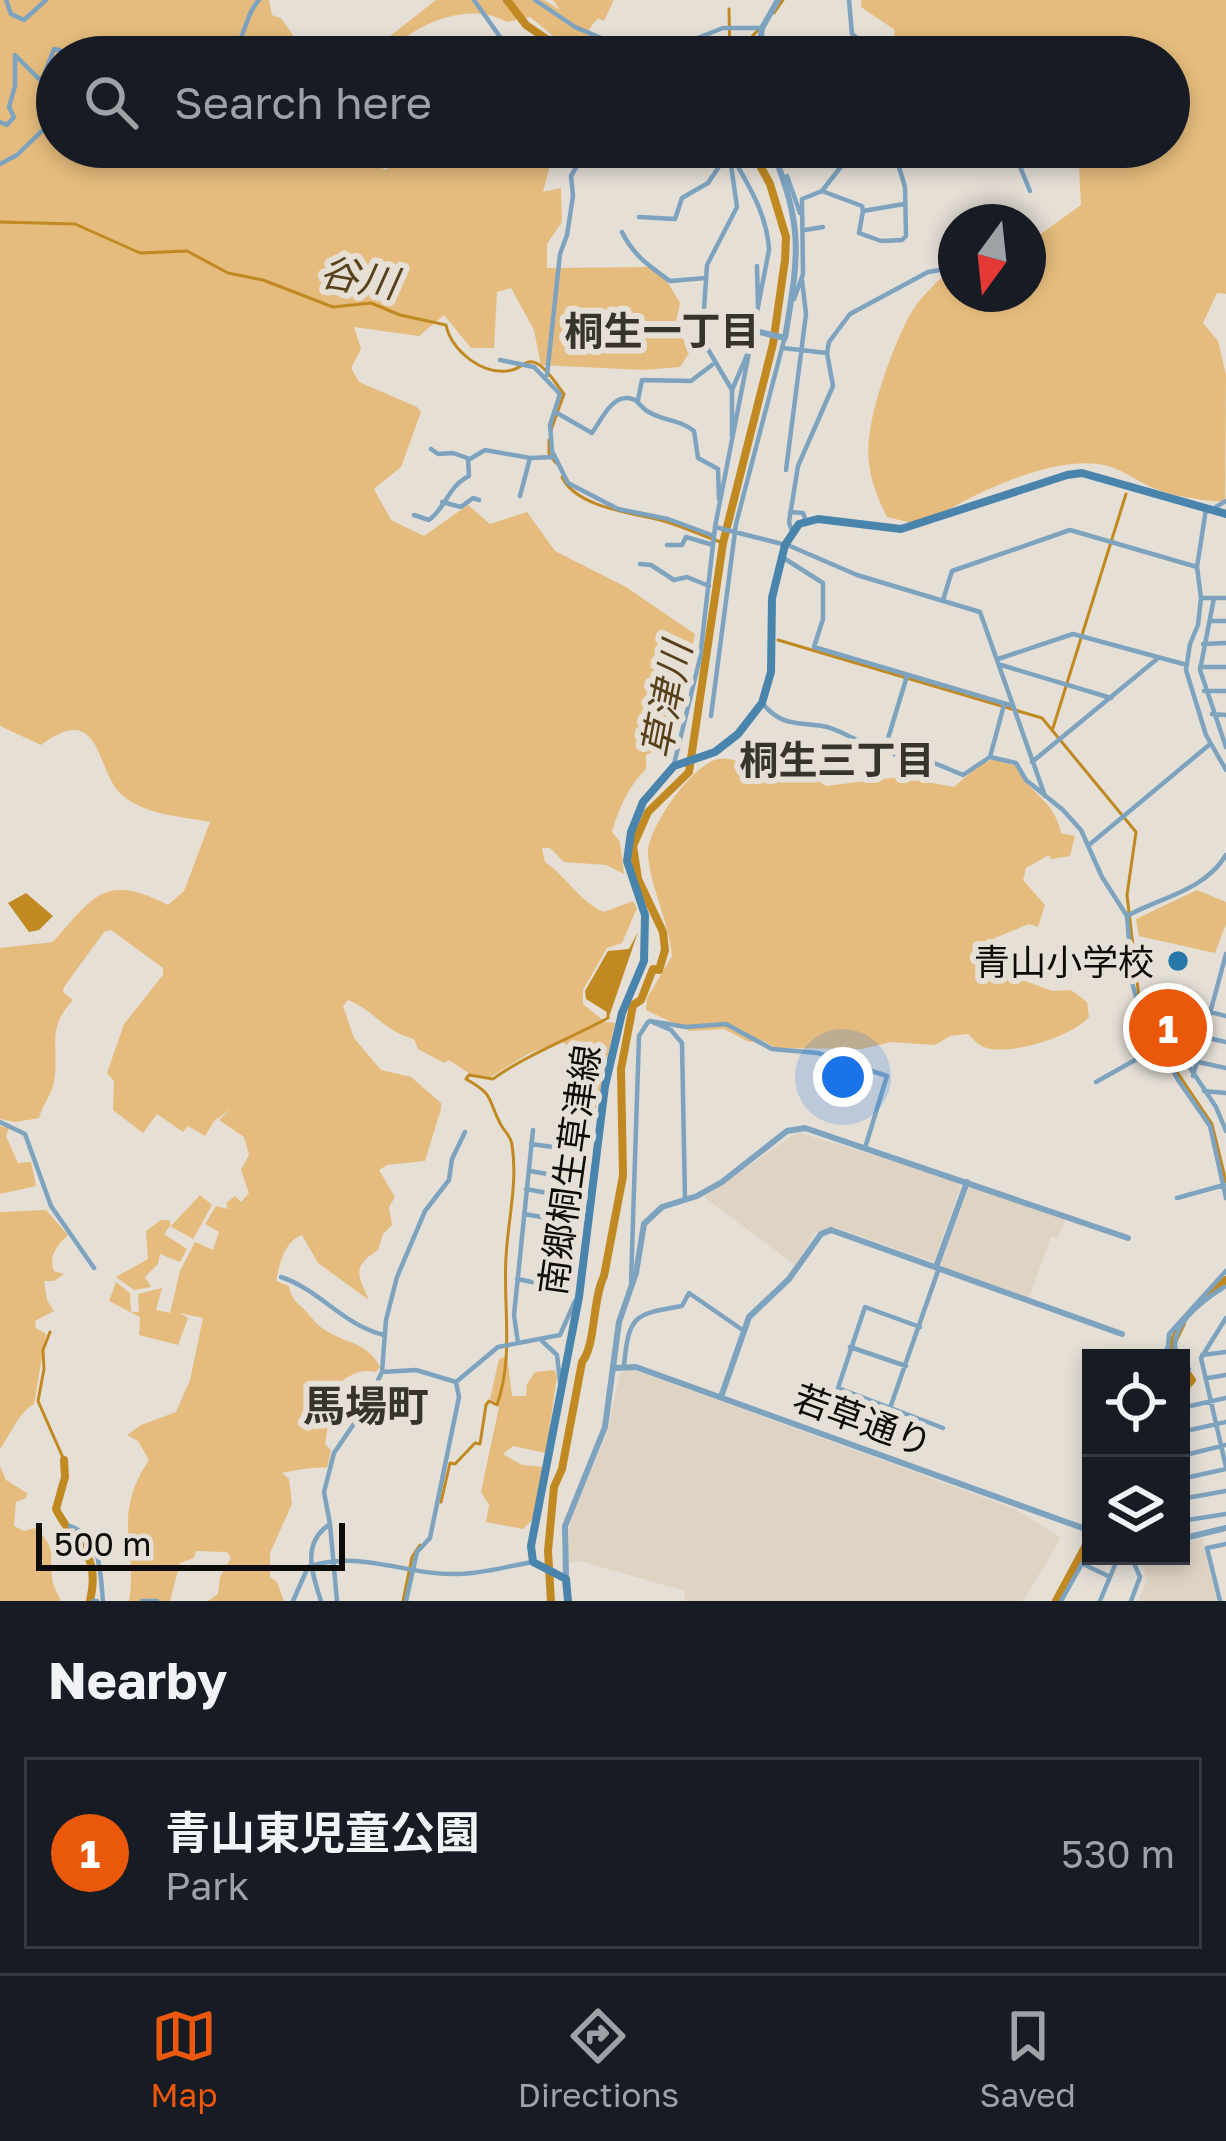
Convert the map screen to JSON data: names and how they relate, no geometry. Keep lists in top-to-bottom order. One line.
{"streets":{"main road":["南郷桐生草津線"],"street":["若草通り"]},"districts":["桐生一丁目","桐生三丁目","馬場町"],"water":["谷川","草津川"],"places":["青山小学校"],"scale_bar":"500 m","north":"bottom","page":{"search":"Search here","pins":"1","scale":"500 m","heading":"Nearby","list":[{"mark":"1","name":"青山東児童公園","note":"Park","value":"530 m"}],"nav":["Map","Directions","Saved"]}}
